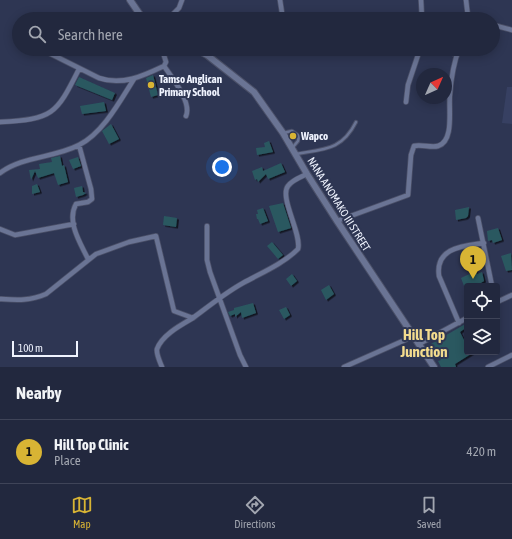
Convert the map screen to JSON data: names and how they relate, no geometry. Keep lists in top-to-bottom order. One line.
{"streets":{"street":["NANA ANOMAKO III STREET"]},"districts":["Hill Top Junction"],"places":["Tamso Anglican Primary School","Wapco"],"scale_bar":"100 m","north":"top right","page":{"search":"Search here","pins":"1","scale":"100 m","heading":"Nearby","list":[{"mark":"1","name":"Hill Top Clinic","note":"Place","value":"420 m"}],"nav":["Map","Directions","Saved"]}}
